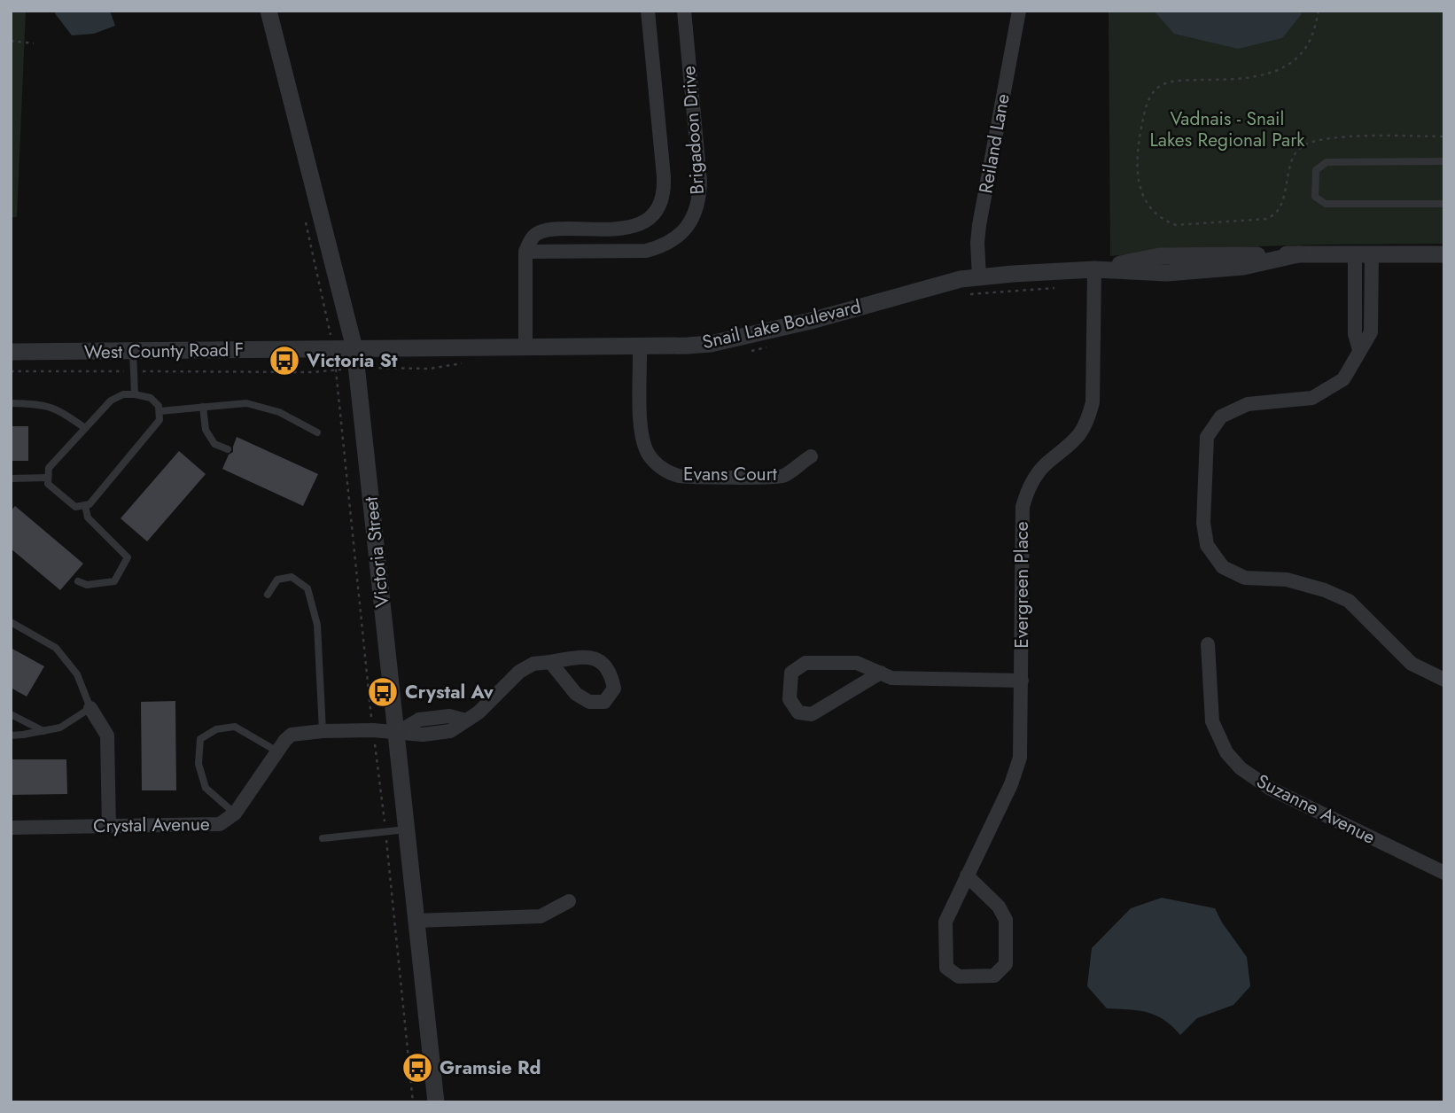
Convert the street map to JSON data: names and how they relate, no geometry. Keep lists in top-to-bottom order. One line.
{"streets":{"street":["Brigadoon Drive","Reiland Lane","Snail Lake Boulevard","West County Road F","Evans Court","Victoria Street","Evergreen Place","Suzanne Avenue","Crystal Avenue"]},"crossings":[["Reiland Lane","Snail Lake Boulevard"],["Snail Lake Boulevard","West County Road F"],["Snail Lake Boulevard","Evans Court"],["Snail Lake Boulevard","Victoria Street"],["Snail Lake Boulevard","Evergreen Place"],["West County Road F","Victoria Street"],["Victoria Street","Crystal Avenue"]],"parks":["Vadnais - Snail Lakes Regional Park"],"places":{"bus stop":["Victoria St","Crystal Av","Gramsie Rd"]}}
